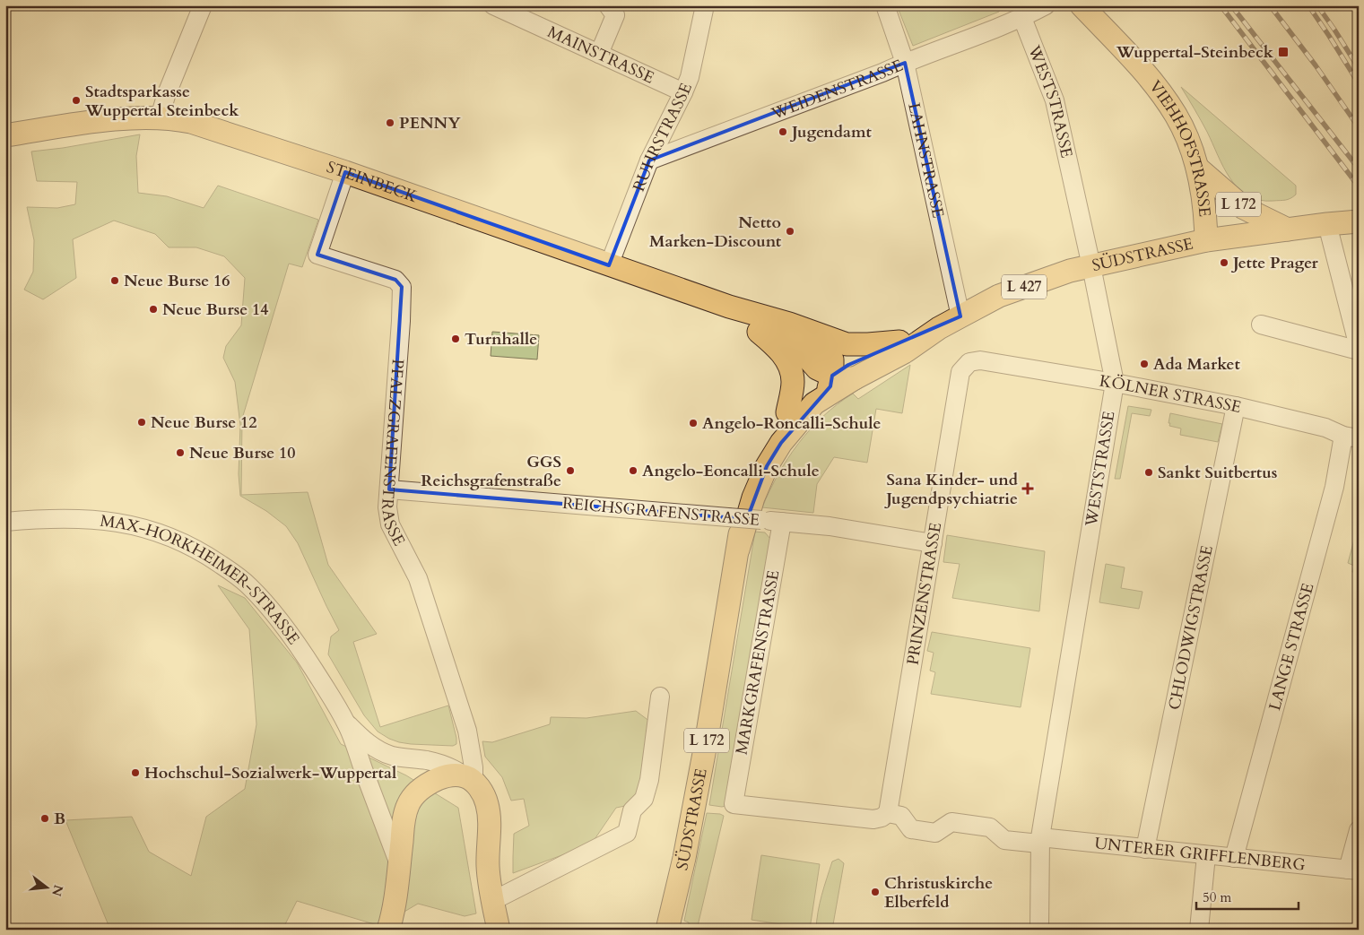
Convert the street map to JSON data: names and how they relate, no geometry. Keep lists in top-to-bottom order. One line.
{"streets":{"main road":["VIEHHOFSTRASSE","STEINBECK","L 172","SÜDSTRASSE","L 427"],"street":["MAINSTRASSE","WEIDENSTRASSE","WESTSTRASSE","RUHRSTRASSE","LAHNSTRASSE","KÖLNER STRASSE","PFALZGRAFENSTRASSE","REICHSGRAFENSTRASSE","MAX-HORKHEIMER-STRASSE","PRINZENSTRASSE","CHLODWIGSTRASSE","LANGE STRASSE","MARKGRAFENSTRASSE","UNTERER GRIFFLENBERG"]},"crossings":[["MAINSTRASSE","RUHRSTRASSE"],["WEIDENSTRASSE","WESTSTRASSE"],["WEIDENSTRASSE","RUHRSTRASSE"],["WEIDENSTRASSE","LAHNSTRASSE"],["WESTSTRASSE","SÜDSTRASSE"],["WESTSTRASSE","KÖLNER STRASSE"],["WESTSTRASSE","UNTERER GRIFFLENBERG"],["RUHRSTRASSE","STEINBECK"],["VIEHHOFSTRASSE","L 172"],["VIEHHOFSTRASSE","SÜDSTRASSE"],["LAHNSTRASSE","SÜDSTRASSE"],["STEINBECK","L 172"],["STEINBECK","PFALZGRAFENSTRASSE"],["L 172","SÜDSTRASSE"],["KÖLNER STRASSE","PRINZENSTRASSE"],["KÖLNER STRASSE","CHLODWIGSTRASSE"],["KÖLNER STRASSE","LANGE STRASSE"],["PFALZGRAFENSTRASSE","REICHSGRAFENSTRASSE"],["PFALZGRAFENSTRASSE","MAX-HORKHEIMER-STRASSE"],["REICHSGRAFENSTRASSE","PRINZENSTRASSE"],["REICHSGRAFENSTRASSE","MARKGRAFENSTRASSE"],["PRINZENSTRASSE","MARKGRAFENSTRASSE"],["PRINZENSTRASSE","UNTERER GRIFFLENBERG"],["CHLODWIGSTRASSE","UNTERER GRIFFLENBERG"],["LANGE STRASSE","UNTERER GRIFFLENBERG"],["MARKGRAFENSTRASSE","UNTERER GRIFFLENBERG"]],"places":{"transit":["Wuppertal-Steinbeck"],"other":["Stadtsparkasse Wuppertal Steinbeck","PENNY","Jugendamt","Netto Marken-Discount","Jette Prager","Neue Burse 16","Neue Burse 14","Turnhalle","Ada Market","Neue Burse 12","Angelo-Roncalli-Schule","Neue Burse 10","GGS Reichsgrafenstraße","Angelo-Eoncalli-Schule","Sankt Suitbertus","Hochschul-Sozialwerk-Wuppertal","B","Christuskirche Elberfeld"],"health":["Sana Kinder- und Jugendpsychiatrie"]},"scale_bar":"50 m","north":"right"}
